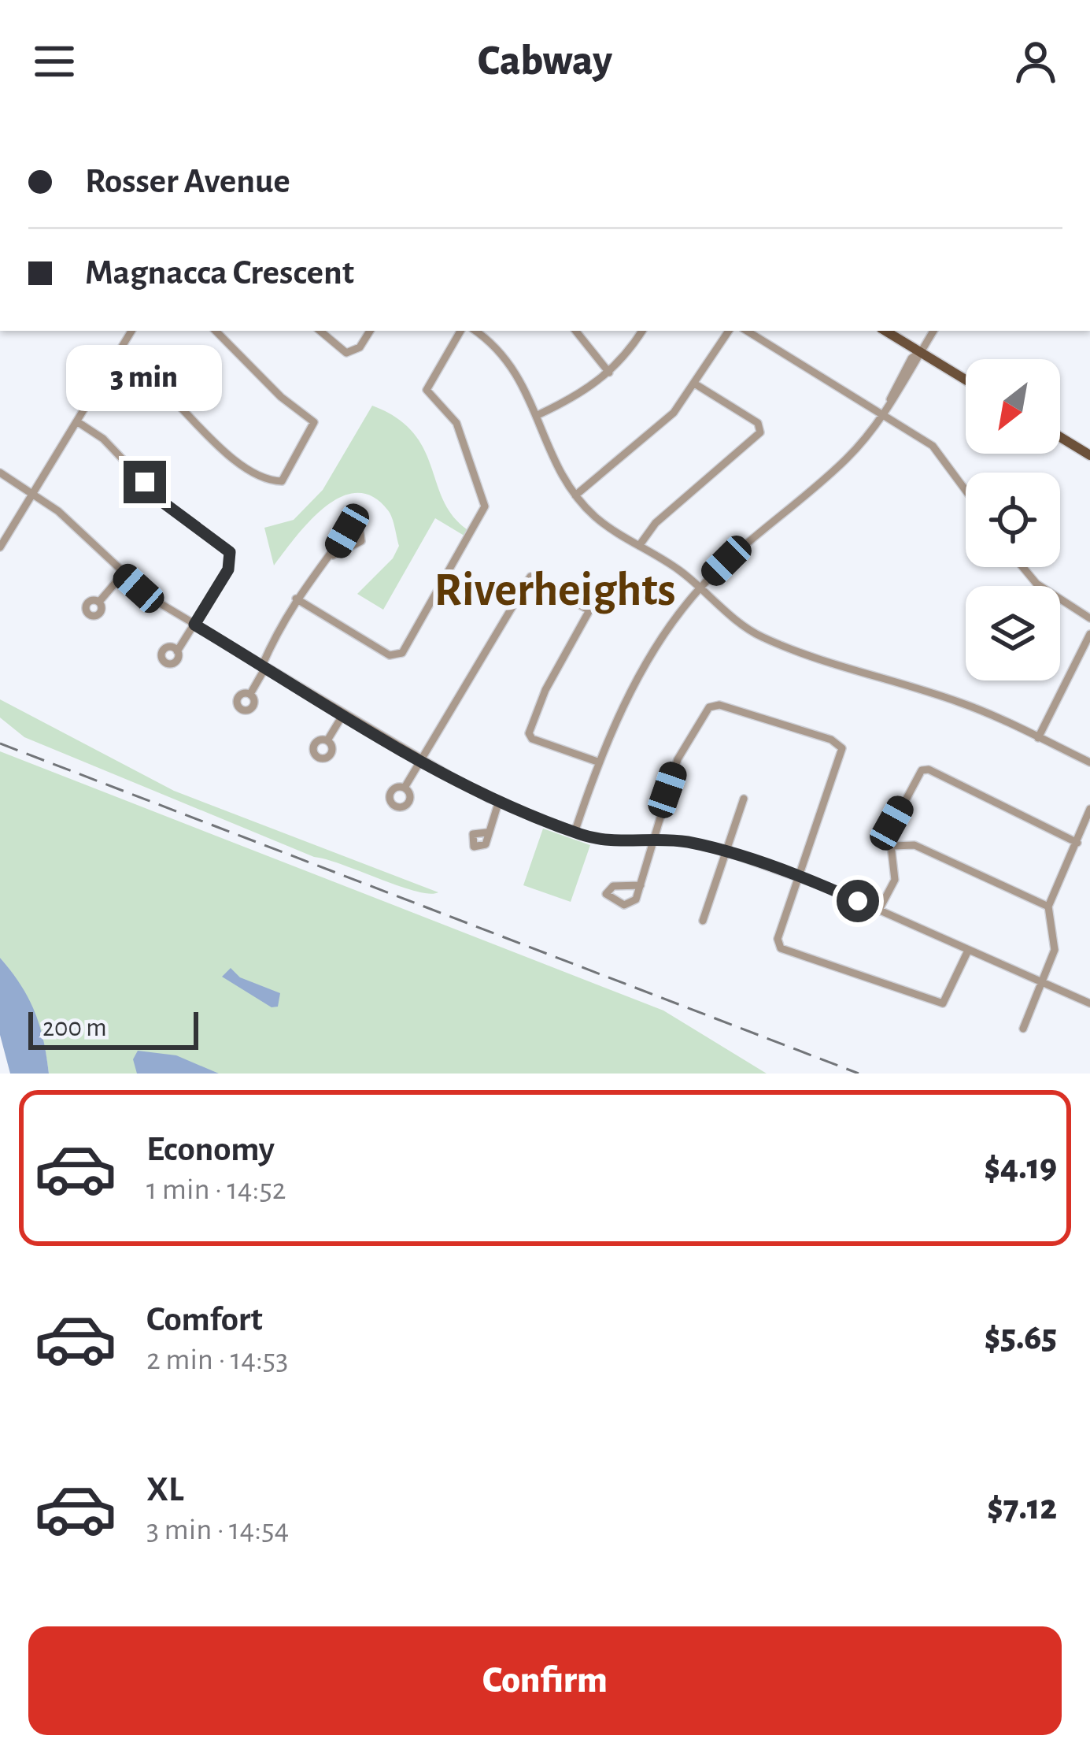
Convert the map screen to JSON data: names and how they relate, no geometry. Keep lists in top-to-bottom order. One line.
{"districts":["Riverheights"],"scale_bar":"200 m","north":"bottom left","page":{"header":"Cabway","banner":["Rosser Avenue","Magnacca Crescent"],"bubble":"3 min","scale":"200 m","list":[{"name":"Economy","note":"1 min · 14:52","value":"$4.19"},{"name":"Comfort","note":"2 min · 14:53","value":"$5.65"},{"name":"XL","note":"3 min · 14:54","value":"$7.12"}],"buttons":"Confirm"}}
